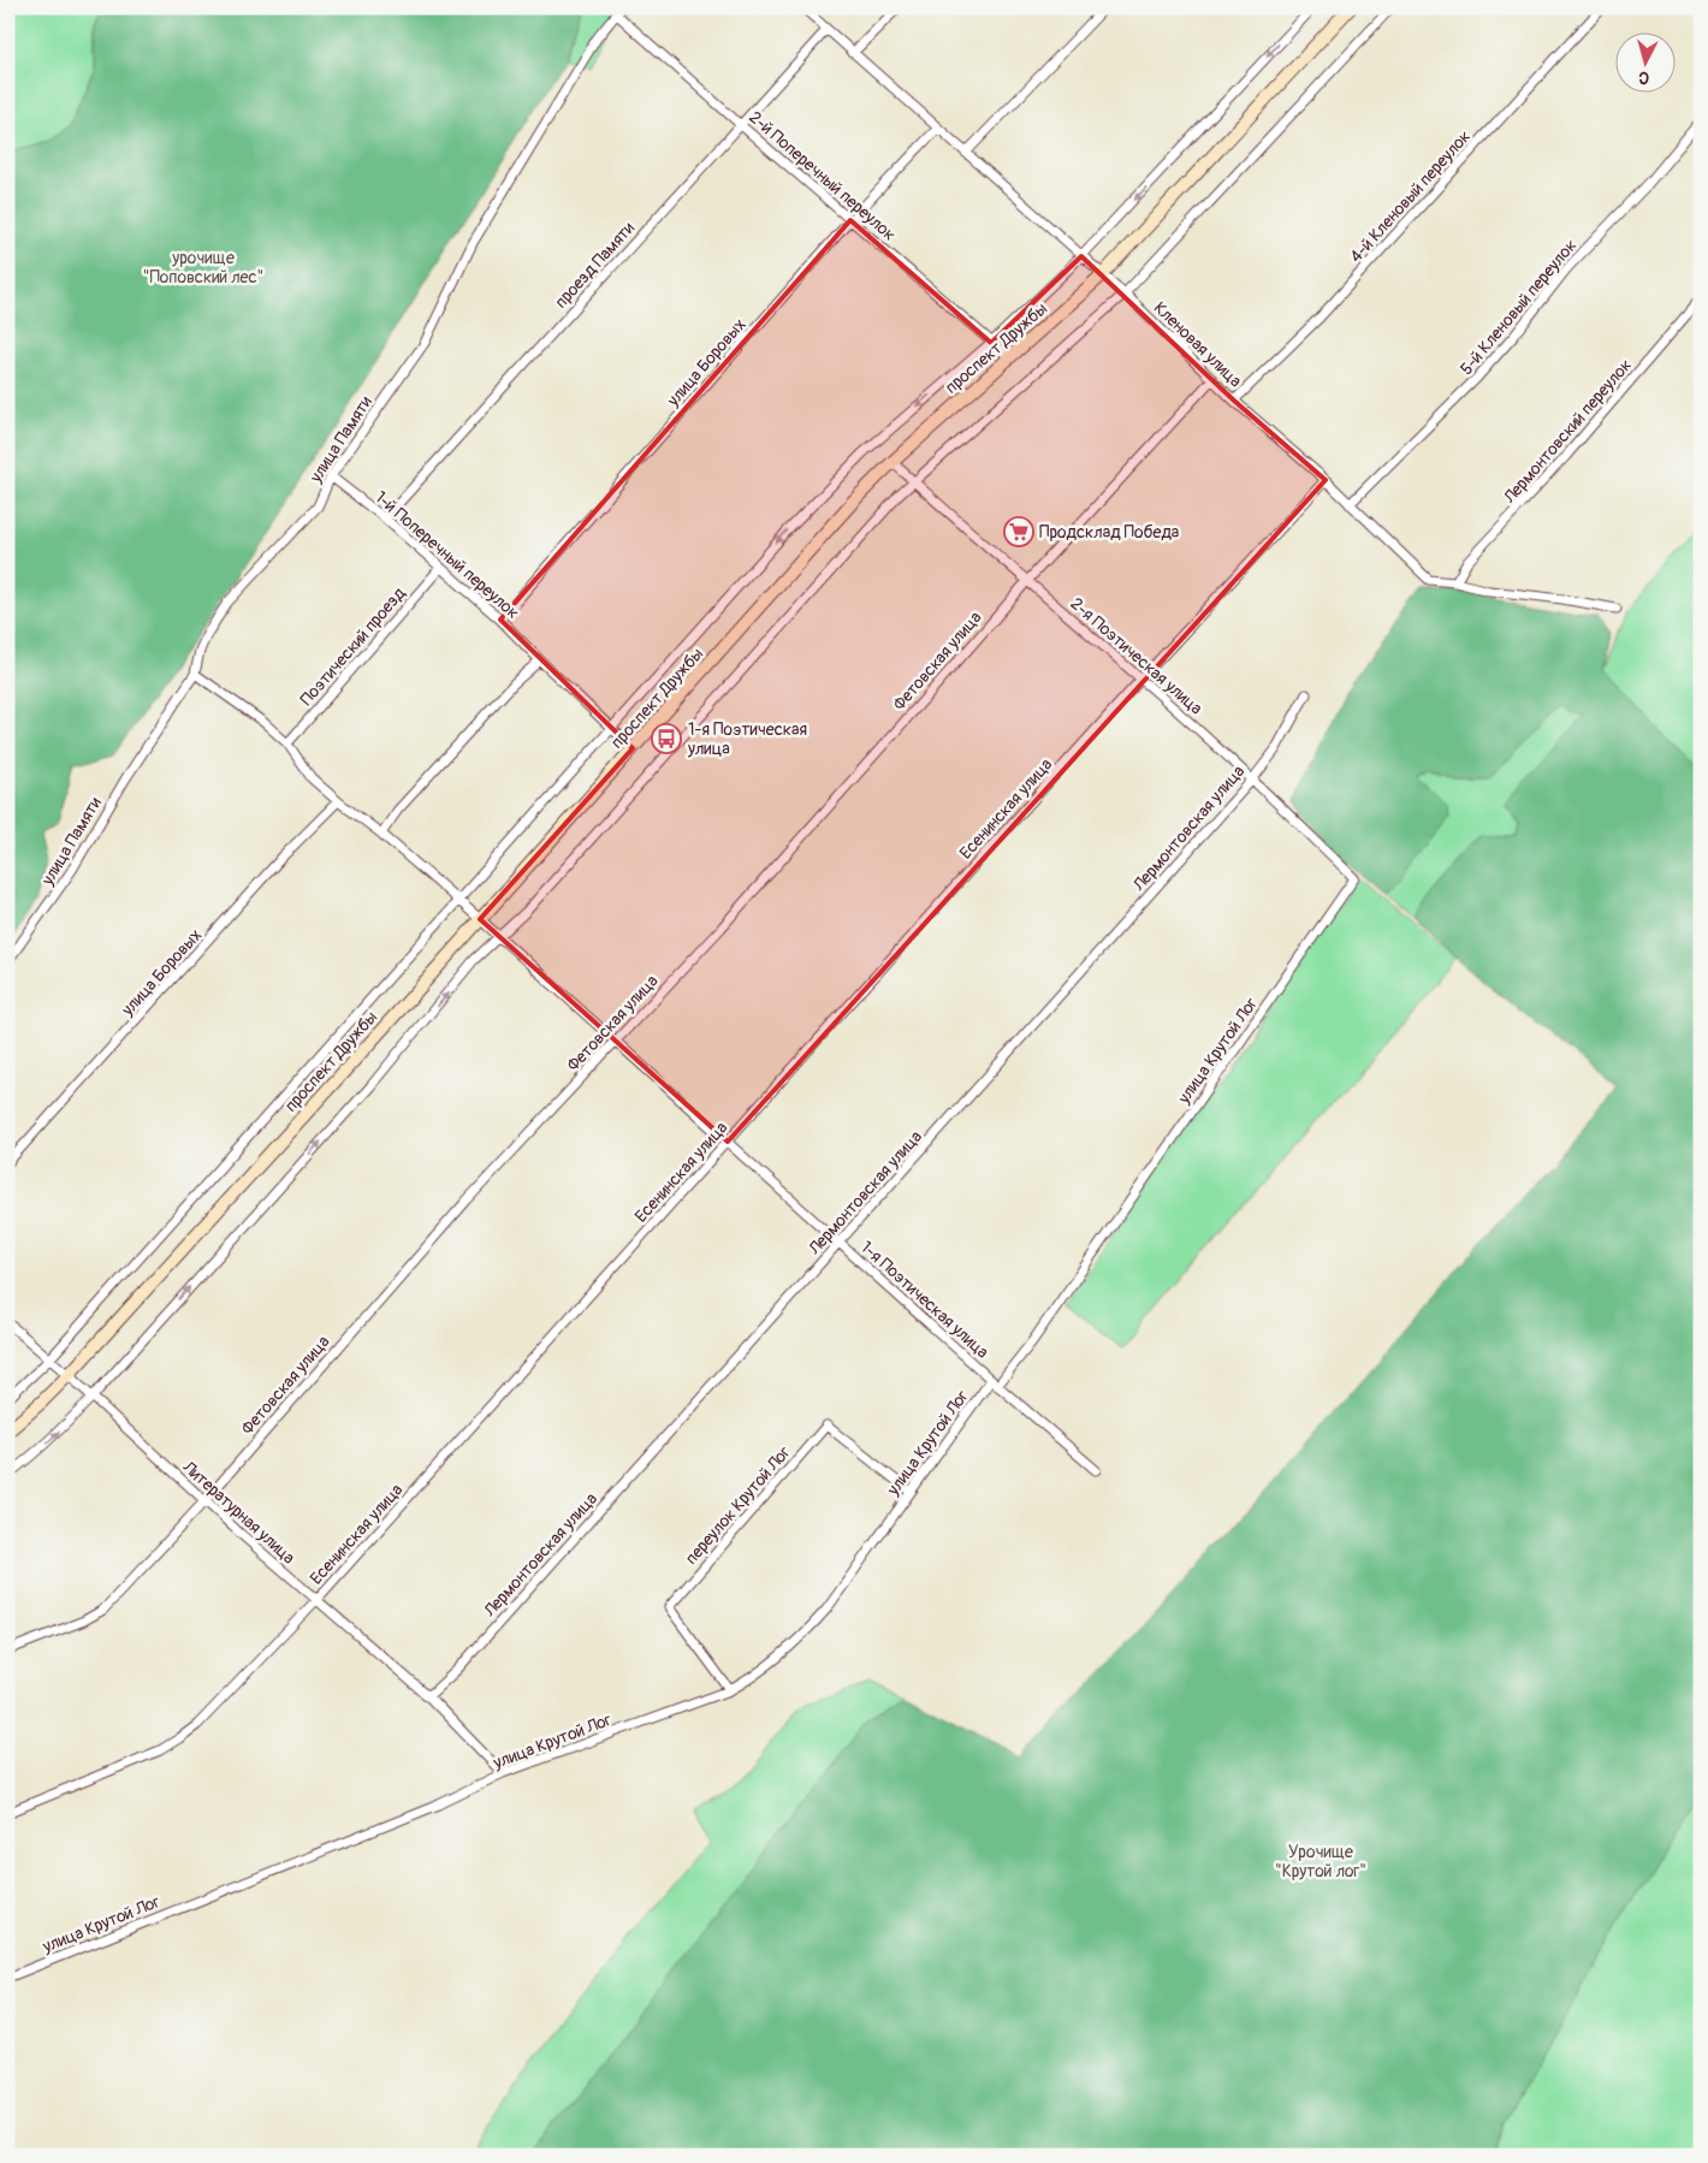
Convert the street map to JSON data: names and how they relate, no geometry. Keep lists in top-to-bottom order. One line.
{"streets":{"main road":["проспект Дружбы"],"street":["2-й Поперечный переулок","4-й Кленовый переулок","проезд Памяти","5-й Кленовый переулок","Кленовая улица","улица Боровых","Лермонтовский переулок","улица Памяти","1-й Поперечный переулок","Поэтический проезд","2-я Поэтическая улица","Фетовская улица","Есенинская улица","Лермонтовская улица","улица Крутой Лог","1-я Поэтическая улица","переулок Крутой Лог","Литературная улица"]},"crossings":[["2-й Поперечный переулок","проезд Памяти"],["2-й Поперечный переулок","проспект Дружбы"],["2-й Поперечный переулок","улица Боровых"],["2-й Поперечный переулок","улица Памяти"],["4-й Кленовый переулок","Кленовая улица"],["проезд Памяти","Кленовая улица"],["проезд Памяти","1-й Поперечный переулок"],["5-й Кленовый переулок","Кленовая улица"],["Кленовая улица","проспект Дружбы"],["Кленовая улица","улица Боровых"],["Кленовая улица","Лермонтовский переулок"],["Кленовая улица","Фетовская улица"],["Кленовая улица","Есенинская улица"],["проспект Дружбы","1-й Поперечный переулок"],["проспект Дружбы","2-я Поэтическая улица"],["проспект Дружбы","1-я Поэтическая улица"],["проспект Дружбы","Литературная улица"],["улица Боровых","1-й Поперечный переулок"],["улица Боровых","1-я Поэтическая улица"],["улица Памяти","1-й Поперечный переулок"],["улица Памяти","1-я Поэтическая улица"],["1-й Поперечный переулок","Поэтический проезд"],["Поэтический проезд","1-я Поэтическая улица"],["2-я Поэтическая улица","Фетовская улица"],["2-я Поэтическая улица","Есенинская улица"],["2-я Поэтическая улица","Лермонтовская улица"],["2-я Поэтическая улица","улица Крутой Лог"],["Фетовская улица","1-я Поэтическая улица"],["Фетовская улица","Литературная улица"],["Есенинская улица","1-я Поэтическая улица"],["Есенинская улица","Литературная улица"],["Лермонтовская улица","1-я Поэтическая улица"],["Лермонтовская улица","Литературная улица"],["улица Крутой Лог","1-я Поэтическая улица"],["улица Крутой Лог","переулок Крутой Лог"],["улица Крутой Лог","Литературная улица"]],"parks":["урочище \"Поповский лес\"","Урочище \"Крутой лог\""],"places":{"supermarket":["Продсклад Победа"],"bus stop":["1-я Поэтическая улица"]},"north":"bottom"}
